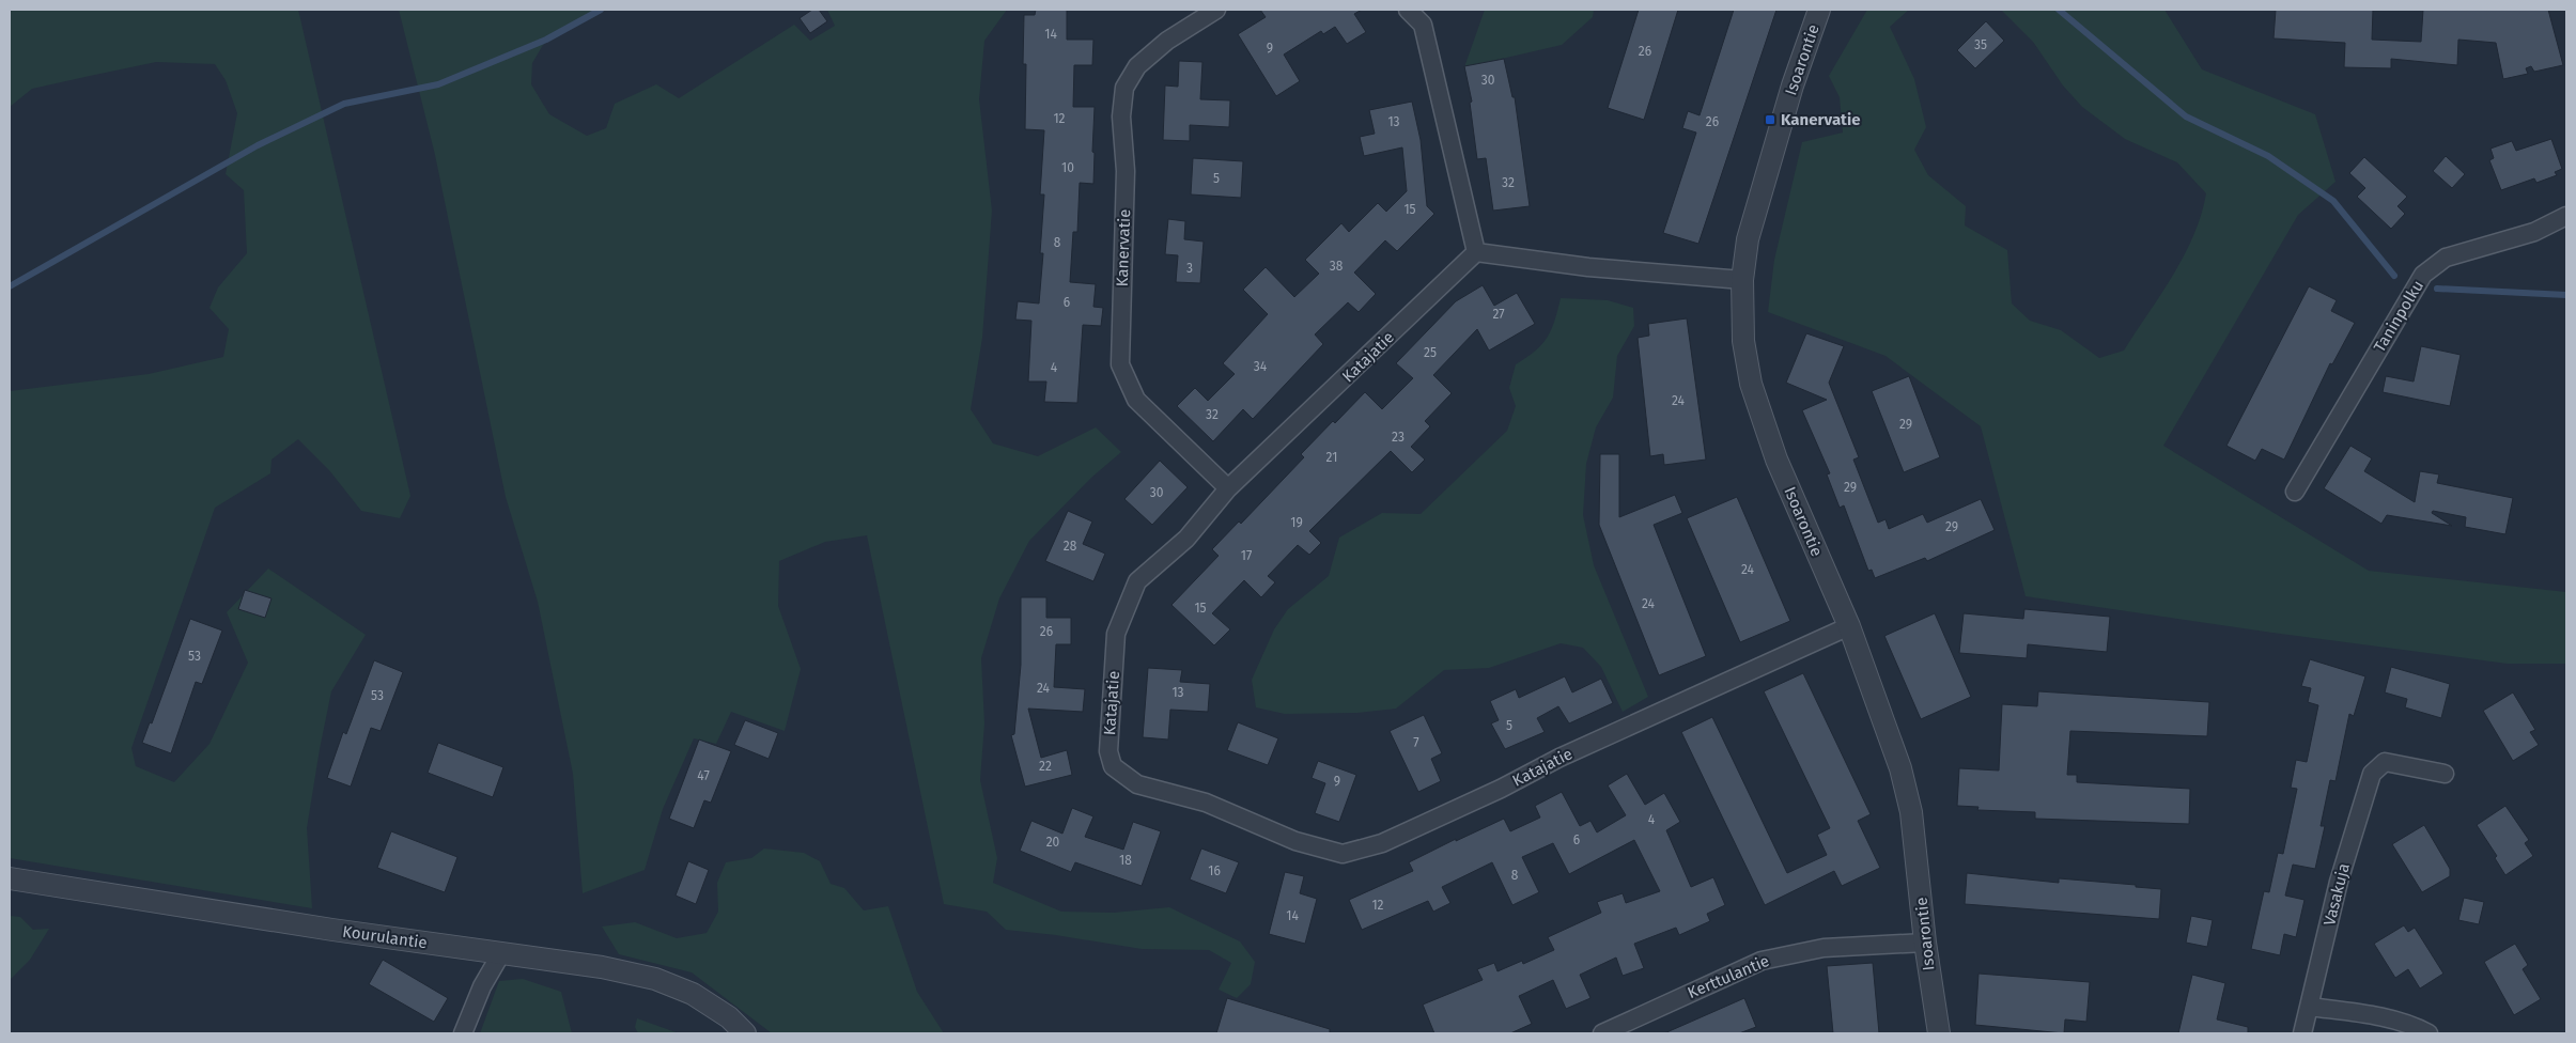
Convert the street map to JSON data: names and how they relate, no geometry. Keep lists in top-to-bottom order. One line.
{"streets":{"street":["Isoarontie","Kanervatie","Taninpolku","Katajatie","Vasakuja","Kourulantie","Kerttulantie"]},"crossings":[["Isoarontie","Katajatie"],["Isoarontie","Kerttulantie"],["Kanervatie","Katajatie"]],"places":{"transit":["Kanervatie"]},"house_numbers":["14","35","9","26","30","12","13","26","10","5","32","15","8","38","3","6","27","25","34","4","24","32","29","23","21","29","30","19","29","28","17","24","24","15","26","53","24","13","53","5","7","22","47","9","4","6","20","18","16","8","12","14"]}
